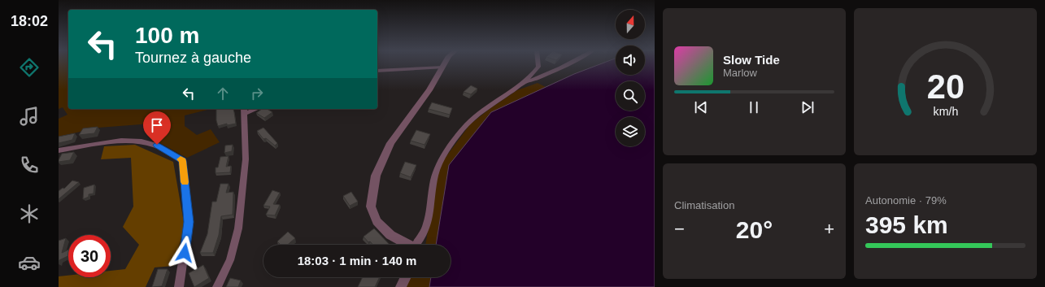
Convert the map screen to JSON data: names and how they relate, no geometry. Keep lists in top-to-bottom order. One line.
{"north":"top","page":{"tabs":"18:02","turn":["100 m","Tournez à gauche"],"song":["Slow Tide","Marlow"],"tile":["Climatisation",["Autonomie · 79%","395 km"]],"heat":["−","20°","+"],"limit":"30","trip":"18:03 · 1 min · 140 m","gauge":["20","km/h"]}}
